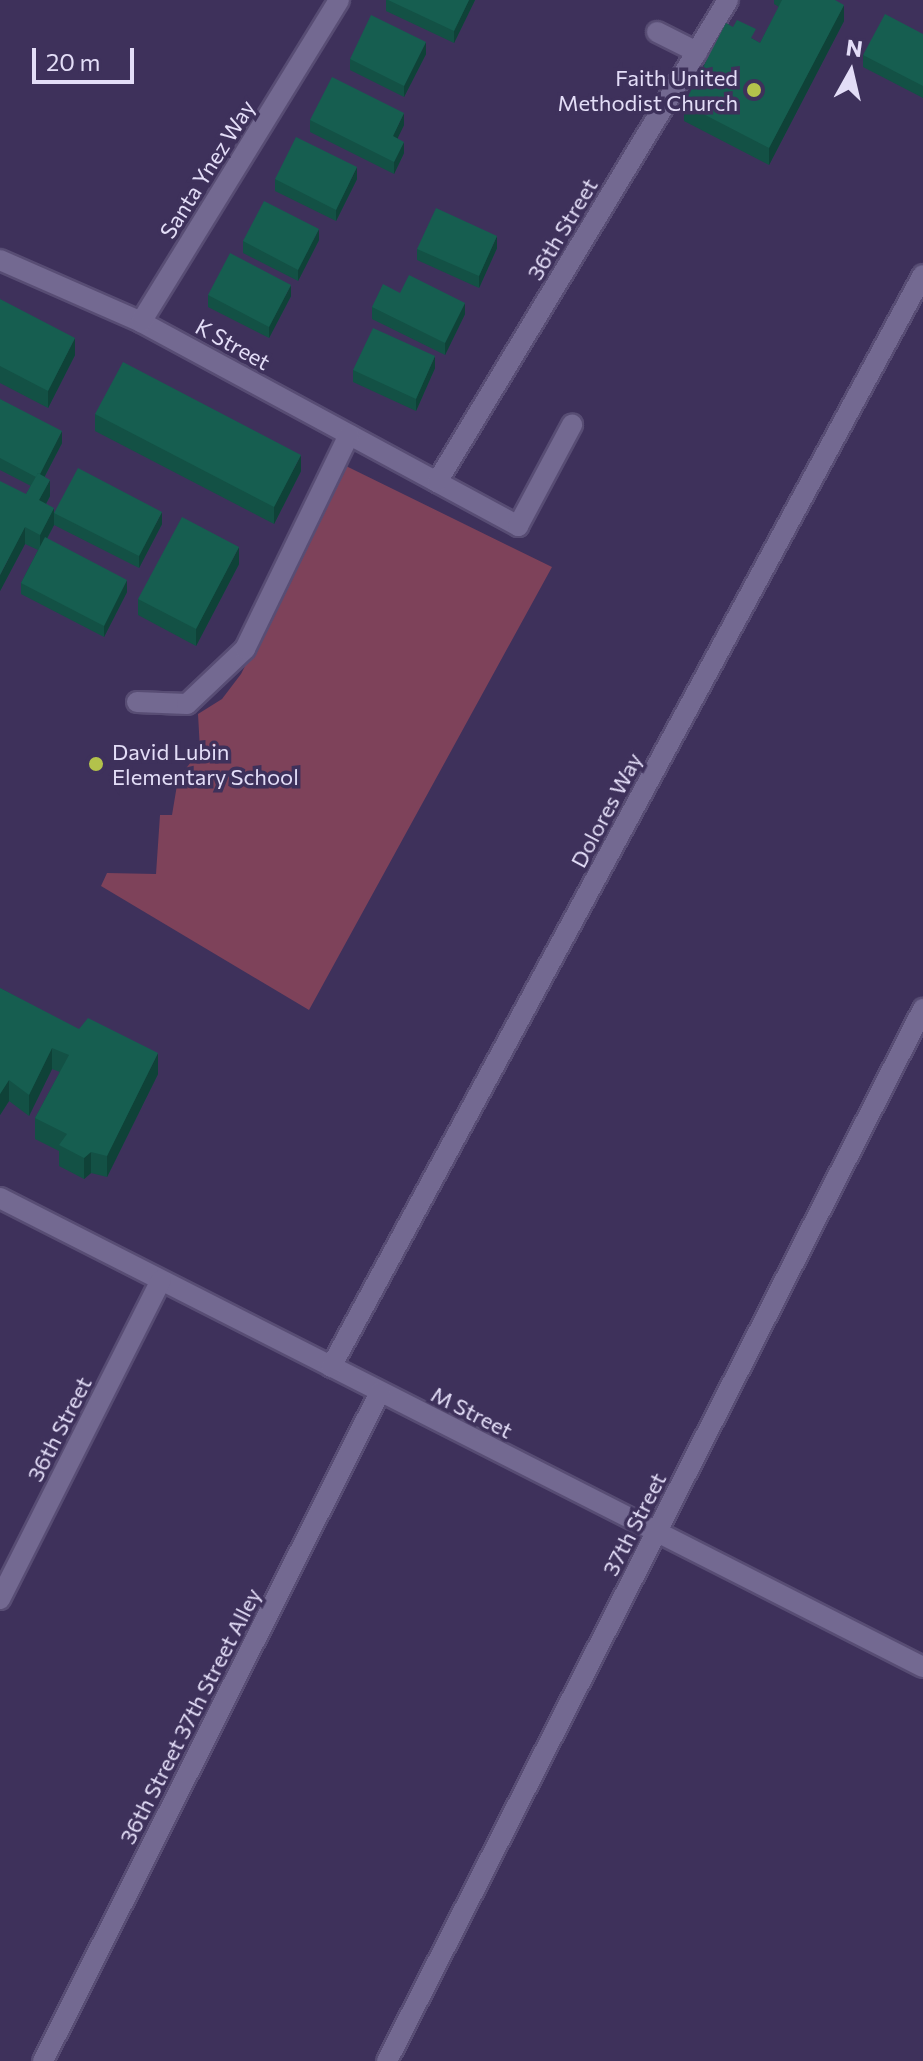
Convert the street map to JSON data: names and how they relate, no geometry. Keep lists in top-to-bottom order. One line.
{"streets":{"street":["Santa Ynez Way","36th Street","K Street","Dolores Way","M Street","37th Street","36th Street 37th Street Alley"]},"crossings":[["Santa Ynez Way","K Street"],["36th Street","K Street"],["36th Street","M Street"],["Dolores Way","M Street"],["M Street","37th Street"],["M Street","36th Street 37th Street Alley"]],"places":["Faith United Methodist Church","David Lubin Elementary School"],"scale_bar":"20 m","north":"top"}
